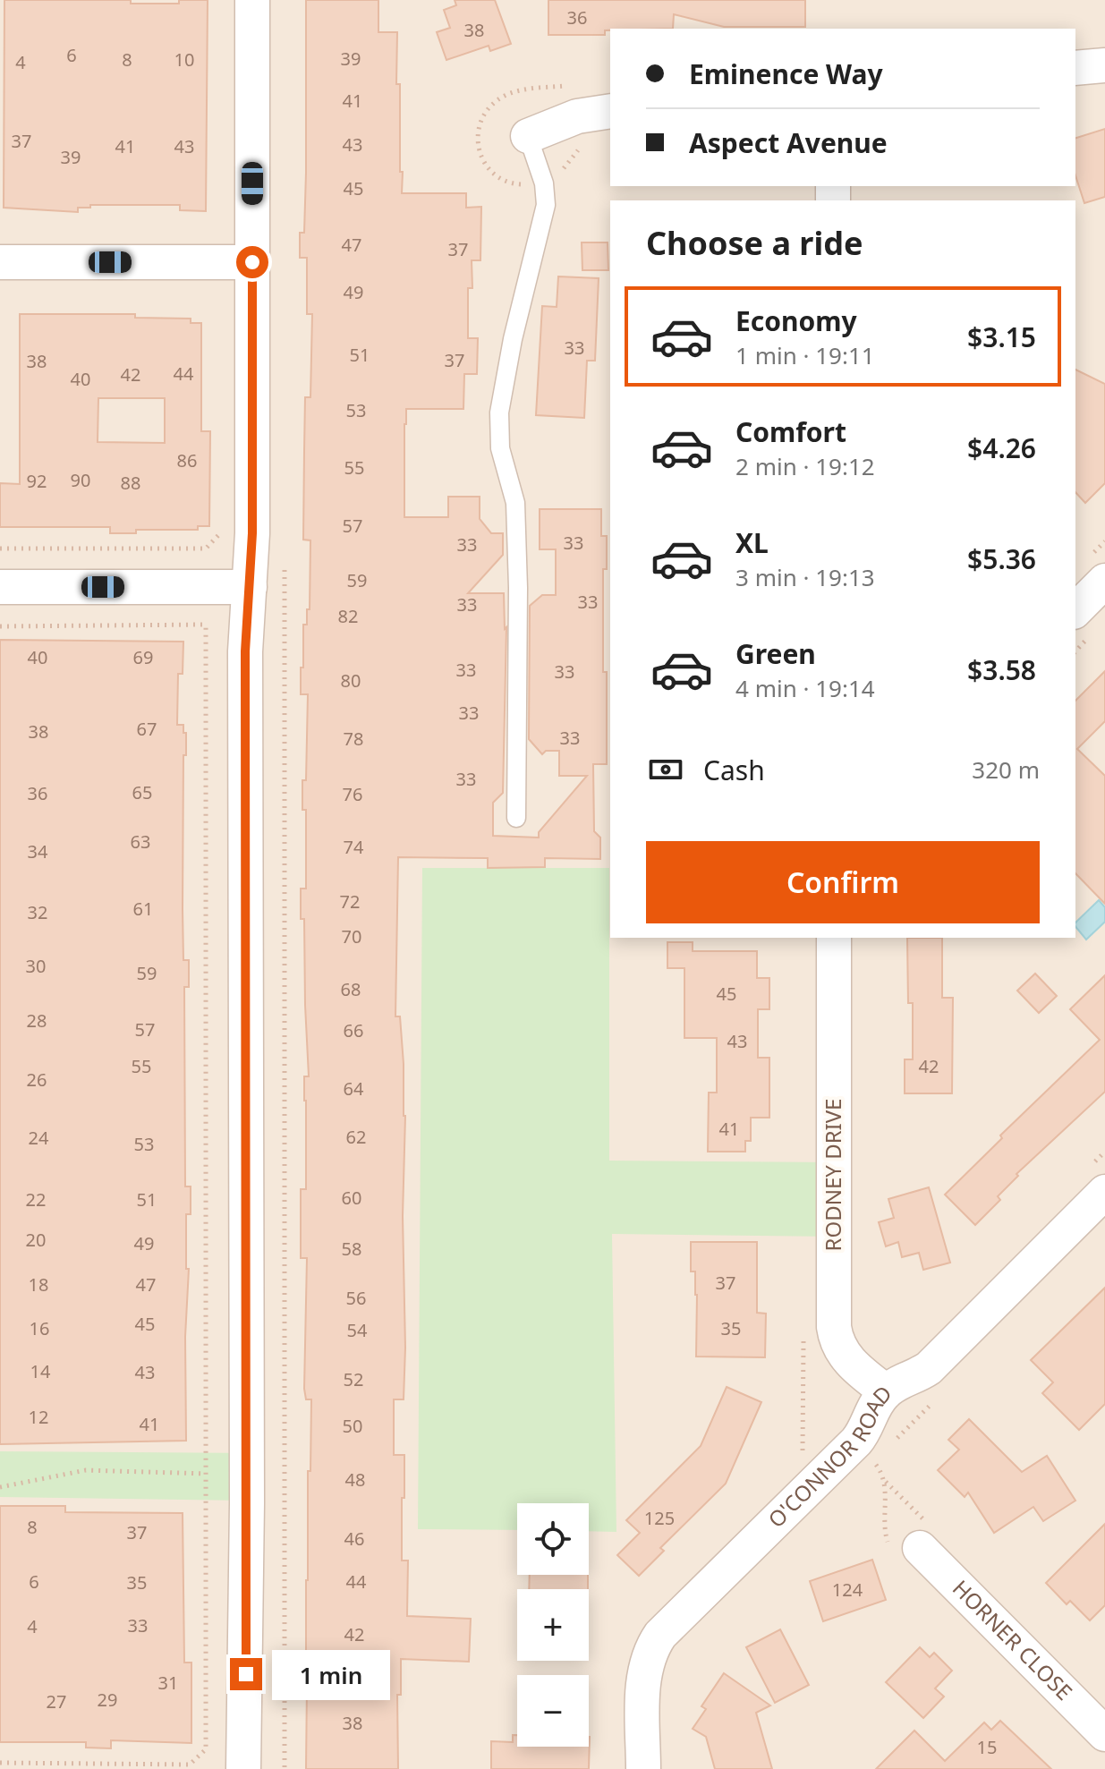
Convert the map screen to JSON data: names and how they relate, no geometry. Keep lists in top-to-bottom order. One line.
{"streets":{"street":["RODNEY DRIVE","O'CONNOR ROAD","HORNER CLOSE"]},"crossings":[["RODNEY DRIVE","O'CONNOR ROAD"]],"house_numbers":["36","38","6","39","8","10","4","41","37","43","41","43","39","45","47","37","49","33","51","37","38","44","42","40","53","86","55","90","92","88","57","33","33","59","33","33","82","40","69","33","33","80","33","67","38","33","78","33","65","36","76","63","74","34","72","61","32","70","30","59","68","45","28","57","66","43","55","42","26","64","41","62","24","53","60","22","51","20","49","58","37","18","47","56","45","16","35","54","14","43","52","12","41","50","48","125","8","37","46","6","44","35","124","33","4","42","31","29","27","38","15"],"page":{"banner":["Eminence Way","Aspect Avenue"],"heading":"Choose a ride","list":[{"name":"Economy","note":"1 min · 19:11","value":"$3.15"},{"name":"Comfort","note":"2 min · 19:12","value":"$4.26"},{"name":"XL","note":"3 min · 19:13","value":"$5.36"},{"name":"Green","note":"4 min · 19:14","value":"$3.58"}],"pay":["Cash","320 m"],"buttons":"Confirm","map_buttons":["+","−"],"bubble":"1 min"}}
